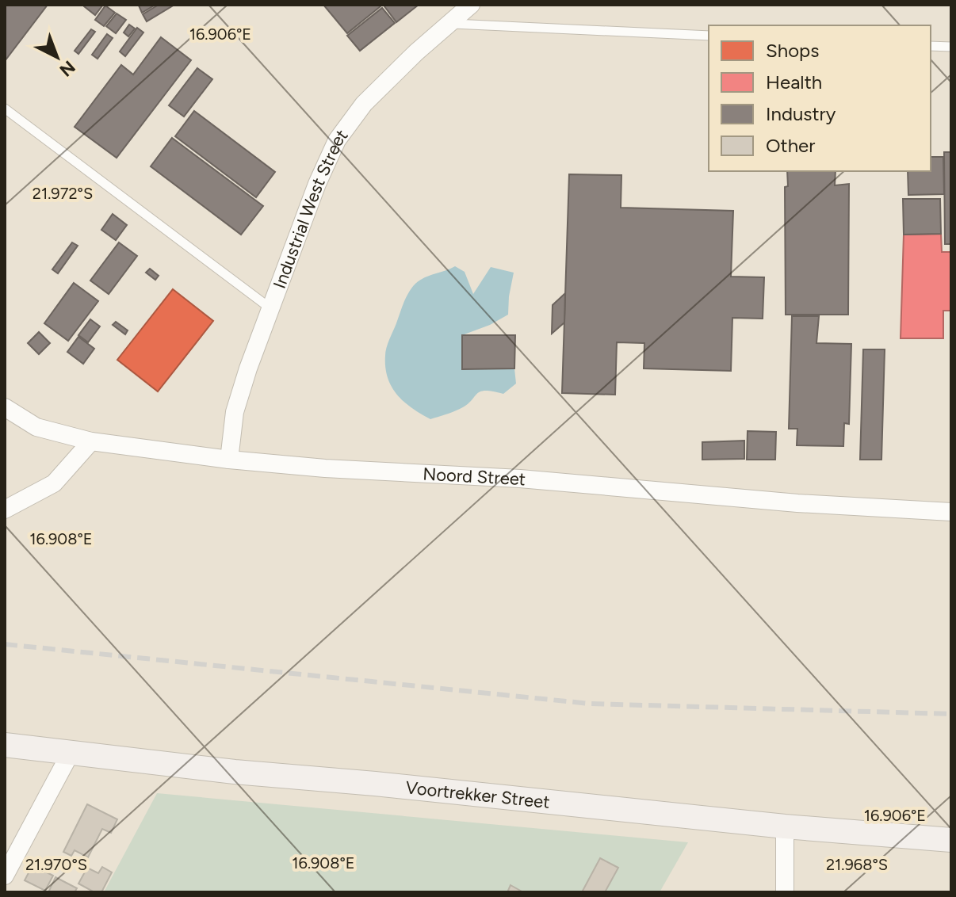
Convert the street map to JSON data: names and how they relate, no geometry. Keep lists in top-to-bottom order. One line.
{"streets":{"main road":["Voortrekker Street"],"street":["Industrial West Street","Noord Street"]},"crossings":[["Industrial West Street","Noord Street"]],"legend":["Shops","Health","Industry","Other"],"north":"bottom right","coordinates":["16.906°E","21.972°S","16.908°E","21.970°S","21.968°S"]}
